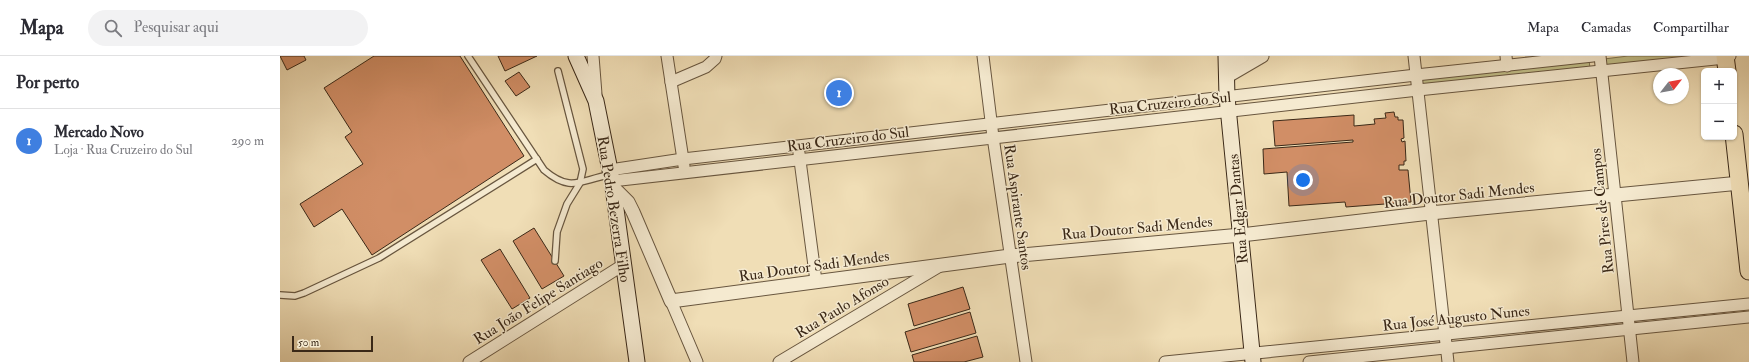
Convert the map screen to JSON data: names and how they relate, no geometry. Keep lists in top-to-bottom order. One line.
{"streets":{"main road":["Rua Pedro Bezerra Filho","Rua Edgar Dantas"],"street":["Rua Cruzeiro do Sul","Rua Doutor Sadi Mendes","Rua Aspirante Santos","Rua Pires de Campos","Rua João Felipe Santiago","Rua Paulo Afonso","Rua José Augusto Nunes"]},"crossings":[["Rua Cruzeiro do Sul","Rua Aspirante Santos"],["Rua Cruzeiro do Sul","Rua Pedro Bezerra Filho"],["Rua Cruzeiro do Sul","Rua Edgar Dantas"],["Rua Cruzeiro do Sul","Rua Pires de Campos"],["Rua Doutor Sadi Mendes","Rua Aspirante Santos"],["Rua Doutor Sadi Mendes","Rua Edgar Dantas"],["Rua Doutor Sadi Mendes","Rua Pires de Campos"],["Rua Doutor Sadi Mendes","Rua Paulo Afonso"],["Rua Pedro Bezerra Filho","Rua João Felipe Santiago"],["Rua Edgar Dantas","Rua José Augusto Nunes"],["Rua Pires de Campos","Rua José Augusto Nunes"]],"scale_bar":"50 m","north":"top right","page":{"header":"Mapa","search":"Pesquisar aqui","nav":["Mapa","Camadas","Compartilhar"],"heading":"Por perto","map_buttons":["+","−"],"pins":"1","list":[{"mark":"1","name":"Mercado Novo","note":"Loja · Rua Cruzeiro do Sul","value":"290 m"}],"scale":"50 m"}}
